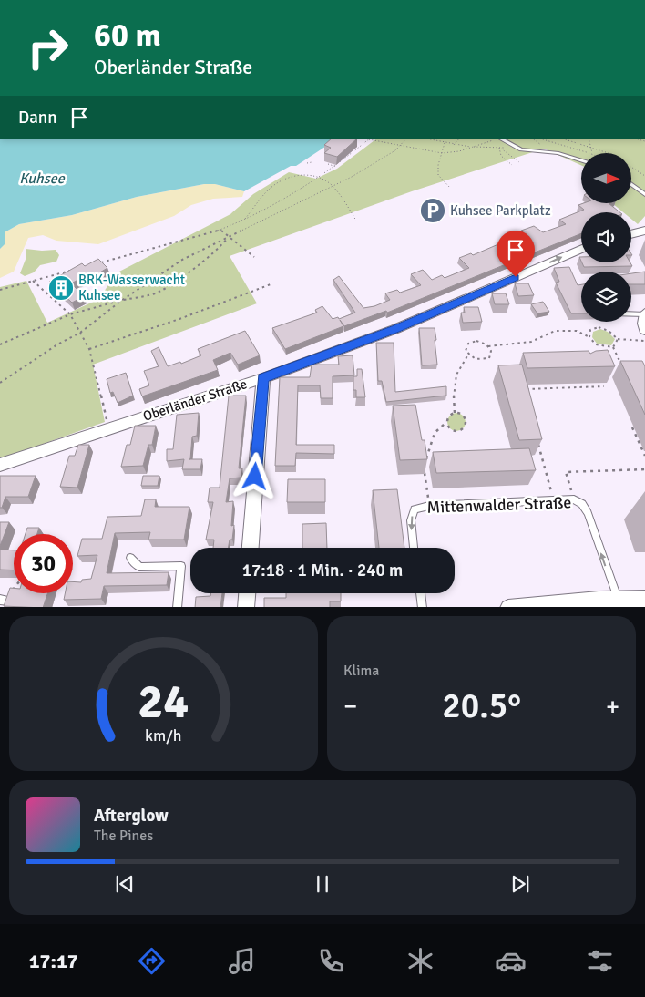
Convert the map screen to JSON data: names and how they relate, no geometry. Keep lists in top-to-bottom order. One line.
{"streets":{"street":["Oberländer Straße"],"lane":["Mittenwalder Straße"]},"one_way":["Oberländer Straße"],"water":["Kuhsee"],"places":{"parking":["Kuhsee Parkplatz"],"building":["BRK-Wasserwacht Kuhsee"]},"north":"right","page":{"turn":["60 m","Oberländer Straße"],"then":"Dann","limit":"30","trip":"17:18 · 1 Min. · 240 m","tile":"Klima","heat":["−","20.5°","+"],"song":["Afterglow","The Pines"],"tabs":"17:17","gauge":["24","km/h"]}}
